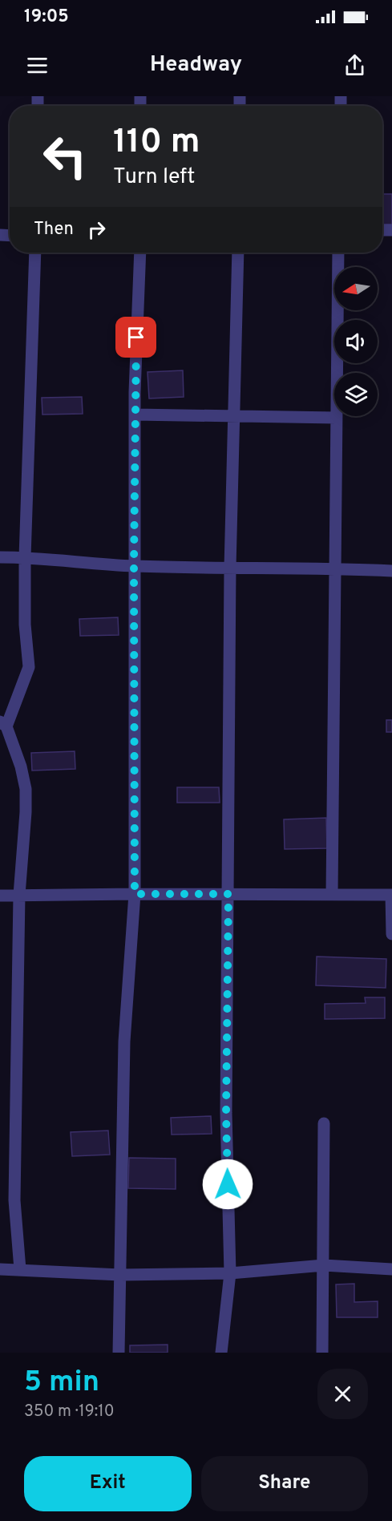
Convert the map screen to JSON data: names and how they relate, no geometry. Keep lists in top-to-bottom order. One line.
{"north":"left","page":{"status":"19:05","header":"Headway","turn":["110 m","Turn left"],"then":"Then","heading":["5 min","350 m · 19:10"],"buttons":["Exit","Share"]}}
